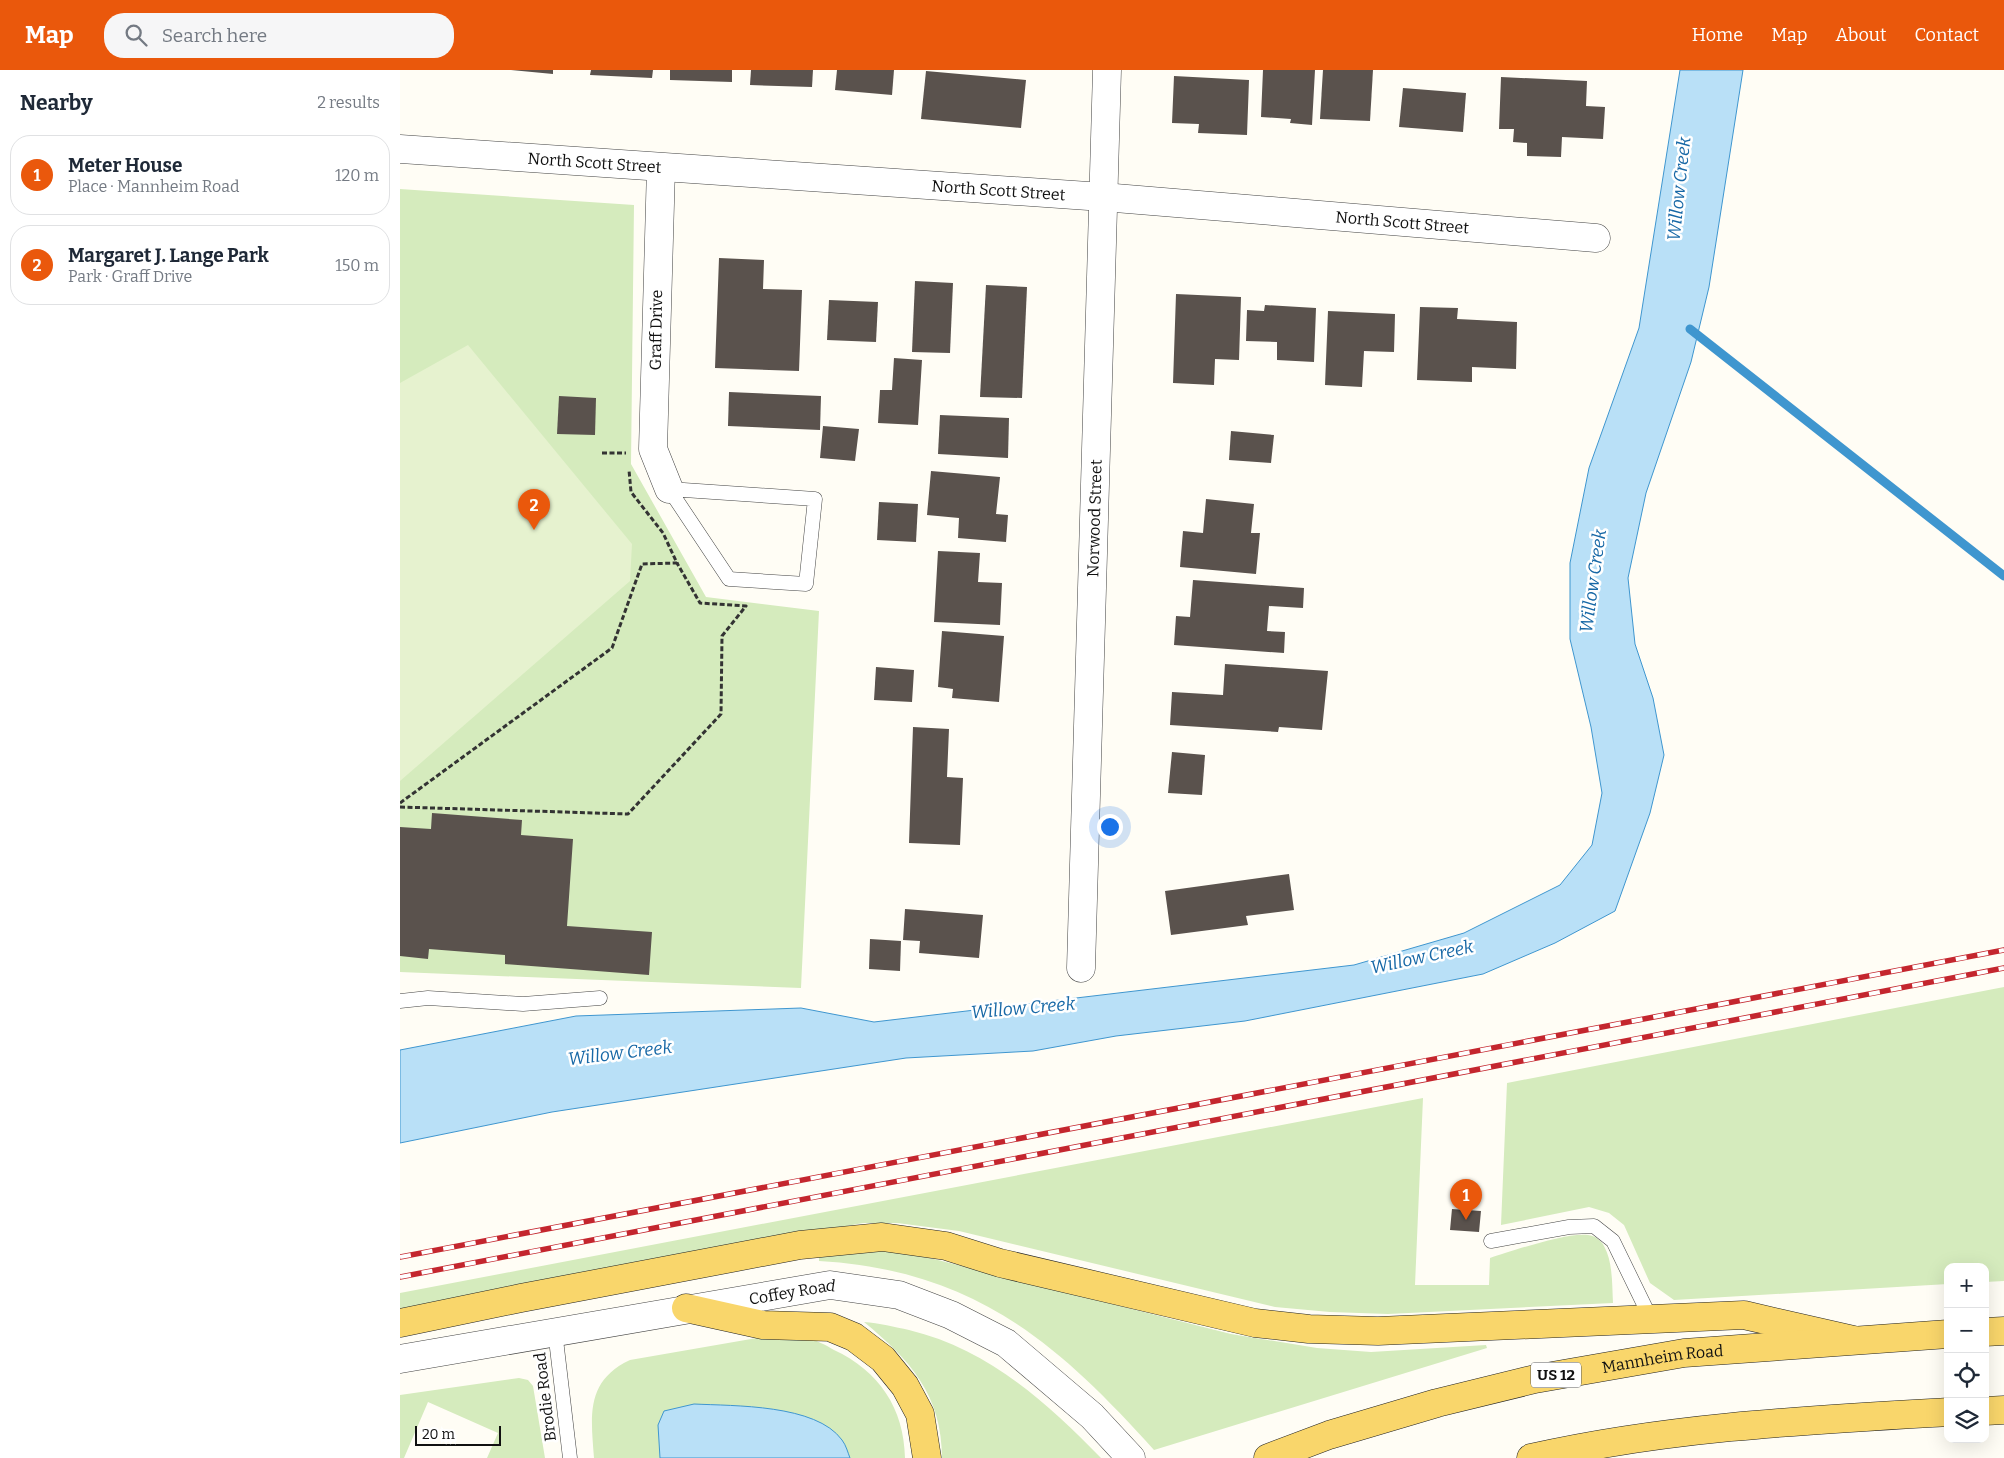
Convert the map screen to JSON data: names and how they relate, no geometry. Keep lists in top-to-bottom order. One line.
{"streets":{"main road":["Mannheim Road","US 12"],"street":["North Scott Street","Graff Drive","Norwood Street","Coffey Road"],"lane":["Brodie Road"]},"crossings":[["North Scott Street","Graff Drive"],["North Scott Street","Norwood Street"],["Coffey Road","Brodie Road"]],"water":["Willow Creek"],"scale_bar":"20 m","page":{"header":"Map","search":"Search here","nav":["Home","Map","About","Contact"],"heading":["Nearby","2 results"],"list":[{"mark":"1","name":"Meter House","note":"Place · Mannheim Road","value":"120 m"},{"mark":"2","name":"Margaret J. Lange Park","note":"Park · Graff Drive","value":"150 m"}],"pins":["2","1"],"map_buttons":["+","−"],"scale":"20 m"}}
